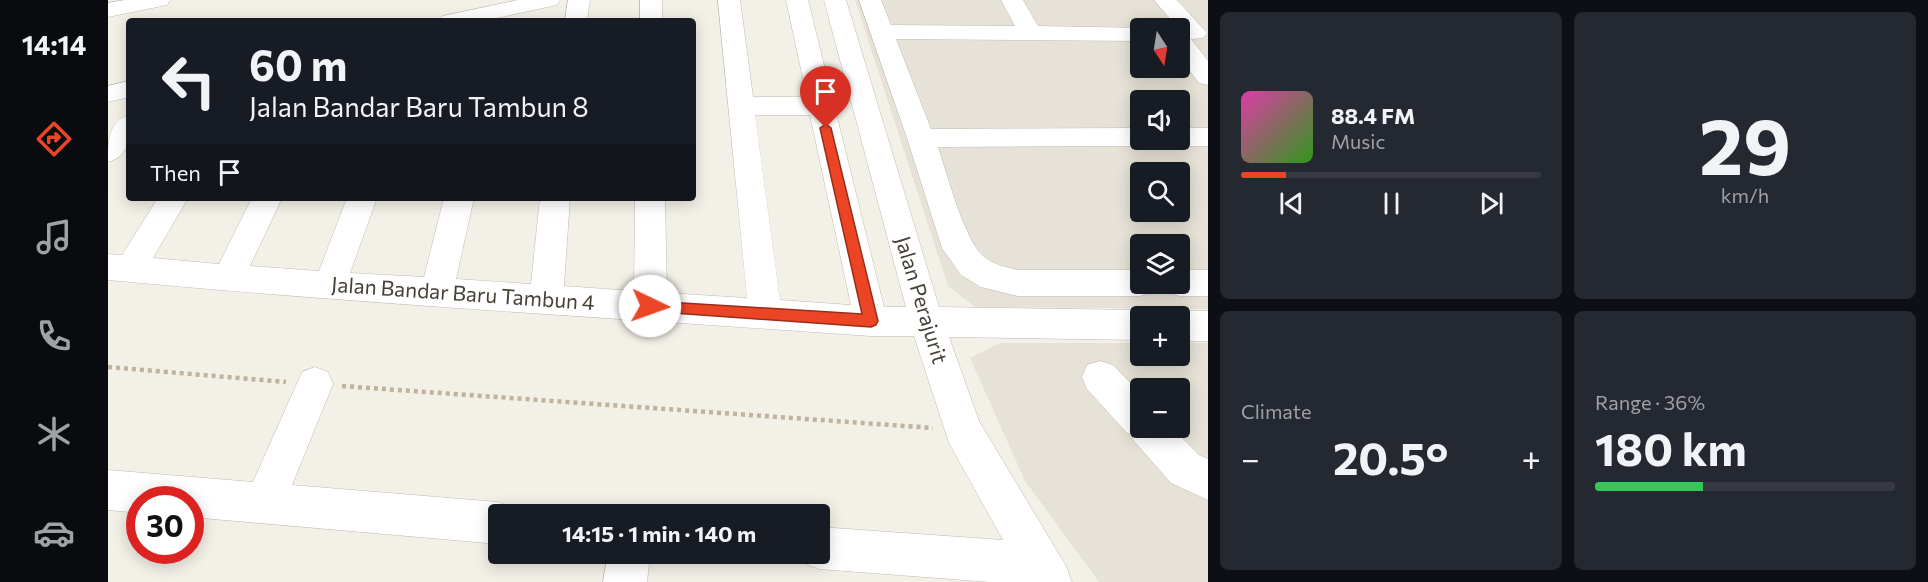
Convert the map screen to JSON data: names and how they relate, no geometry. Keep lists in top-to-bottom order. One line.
{"streets":{"street":["Jalan Bandar Baru Tambun 4","Jalan Perajurit"]},"crossings":[["Jalan Bandar Baru Tambun 4","Jalan Perajurit"]],"north":"bottom","page":{"tabs":"14:14","tile":[["29","km/h"],"Climate",["Range · 36%","180 km"]],"map_buttons":["+","−"],"turn":["60 m","Jalan Bandar Baru Tambun 8"],"song":["88.4 FM","Music"],"then":"Then","heat":["−","20.5°","+"],"limit":"30","trip":"14:15 · 1 min · 140 m"}}
